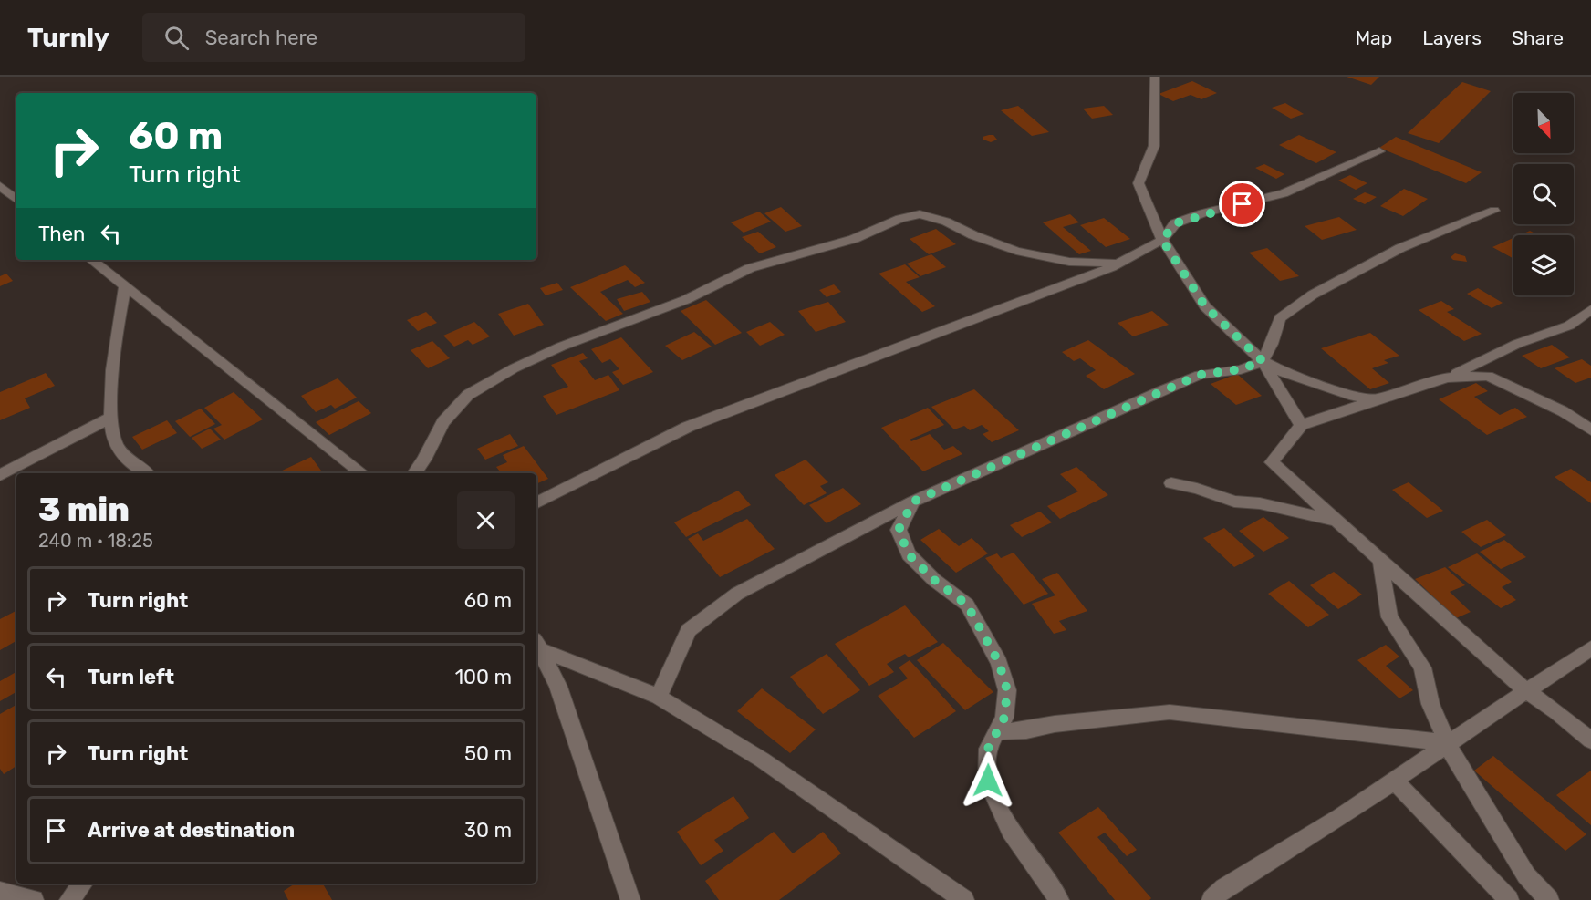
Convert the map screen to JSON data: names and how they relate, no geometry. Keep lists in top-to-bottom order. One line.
{"north":"bottom right","page":{"header":"Turnly","search":"Search here","nav":["Map","Layers","Share"],"turn":["60 m","Turn right"],"then":"Then","heading":["3 min","240 m · 18:25"],"list":[{"name":"Turn right","value":"60 m"},{"name":"Turn left","value":"100 m"},{"name":"Turn right","value":"50 m"},{"name":"Arrive at destination","value":"30 m"}]}}
